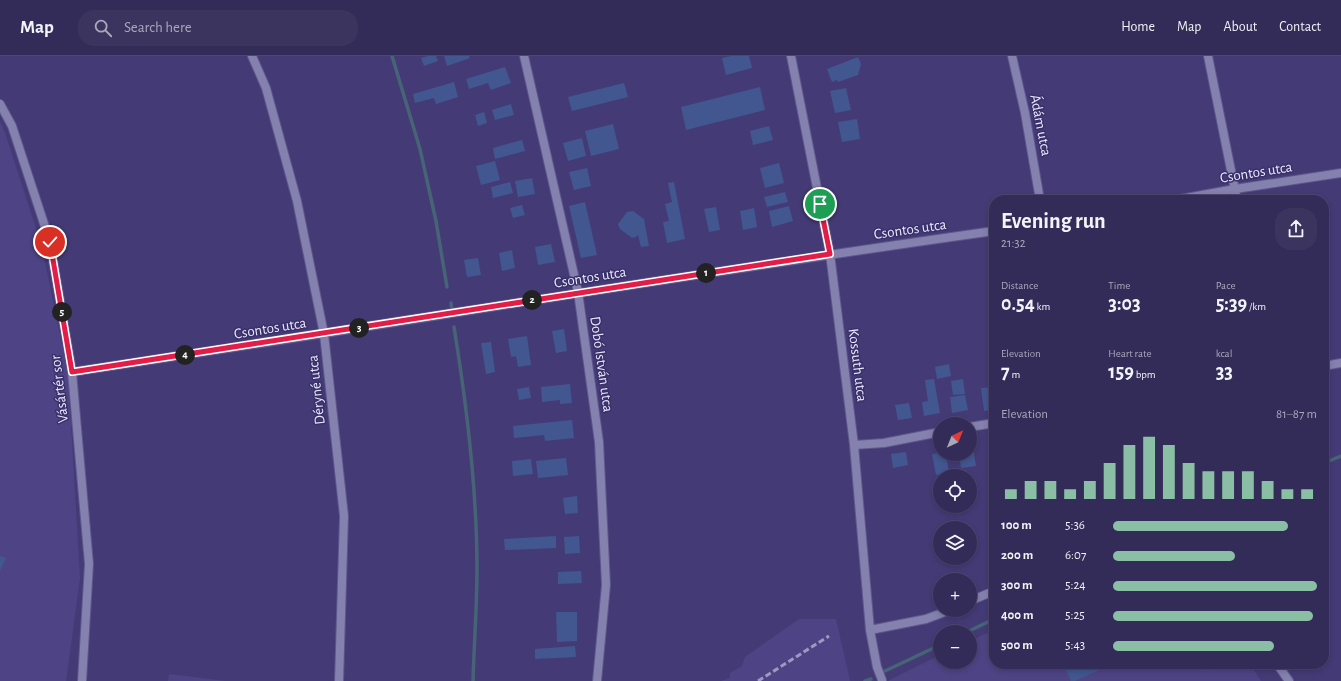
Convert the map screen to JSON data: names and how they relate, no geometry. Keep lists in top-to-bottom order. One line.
{"streets":{"street":["Ádám utca","Csontos utca","Dobó István utca","Kossuth utca","Vásártér sor","Déryné utca"]},"crossings":[["Csontos utca","Dobó István utca"],["Csontos utca","Kossuth utca"],["Csontos utca","Vásártér sor"],["Csontos utca","Déryné utca"]],"north":"top right","page":{"header":"Map","search":"Search here","nav":["Home","Map","About","Contact"],"heading":["Evening run","21:32"],"pins":["1","2","5","3","4"],"stats":[["Distance","0.54 km"],["Time","3:03"],["Pace","5:39 /km"],["Elevation","7 m"],["Heart rate","159 bpm"],["kcal","33"]],"chart":["Elevation","81–87 m"],"map_buttons":["+","−"],"list":[{"name":"100 m","note":"5:36"},{"name":"200 m","note":"6:07"},{"name":"300 m","note":"5:24"},{"name":"400 m","note":"5:25"},{"name":"500 m","note":"5:43"}]}}
